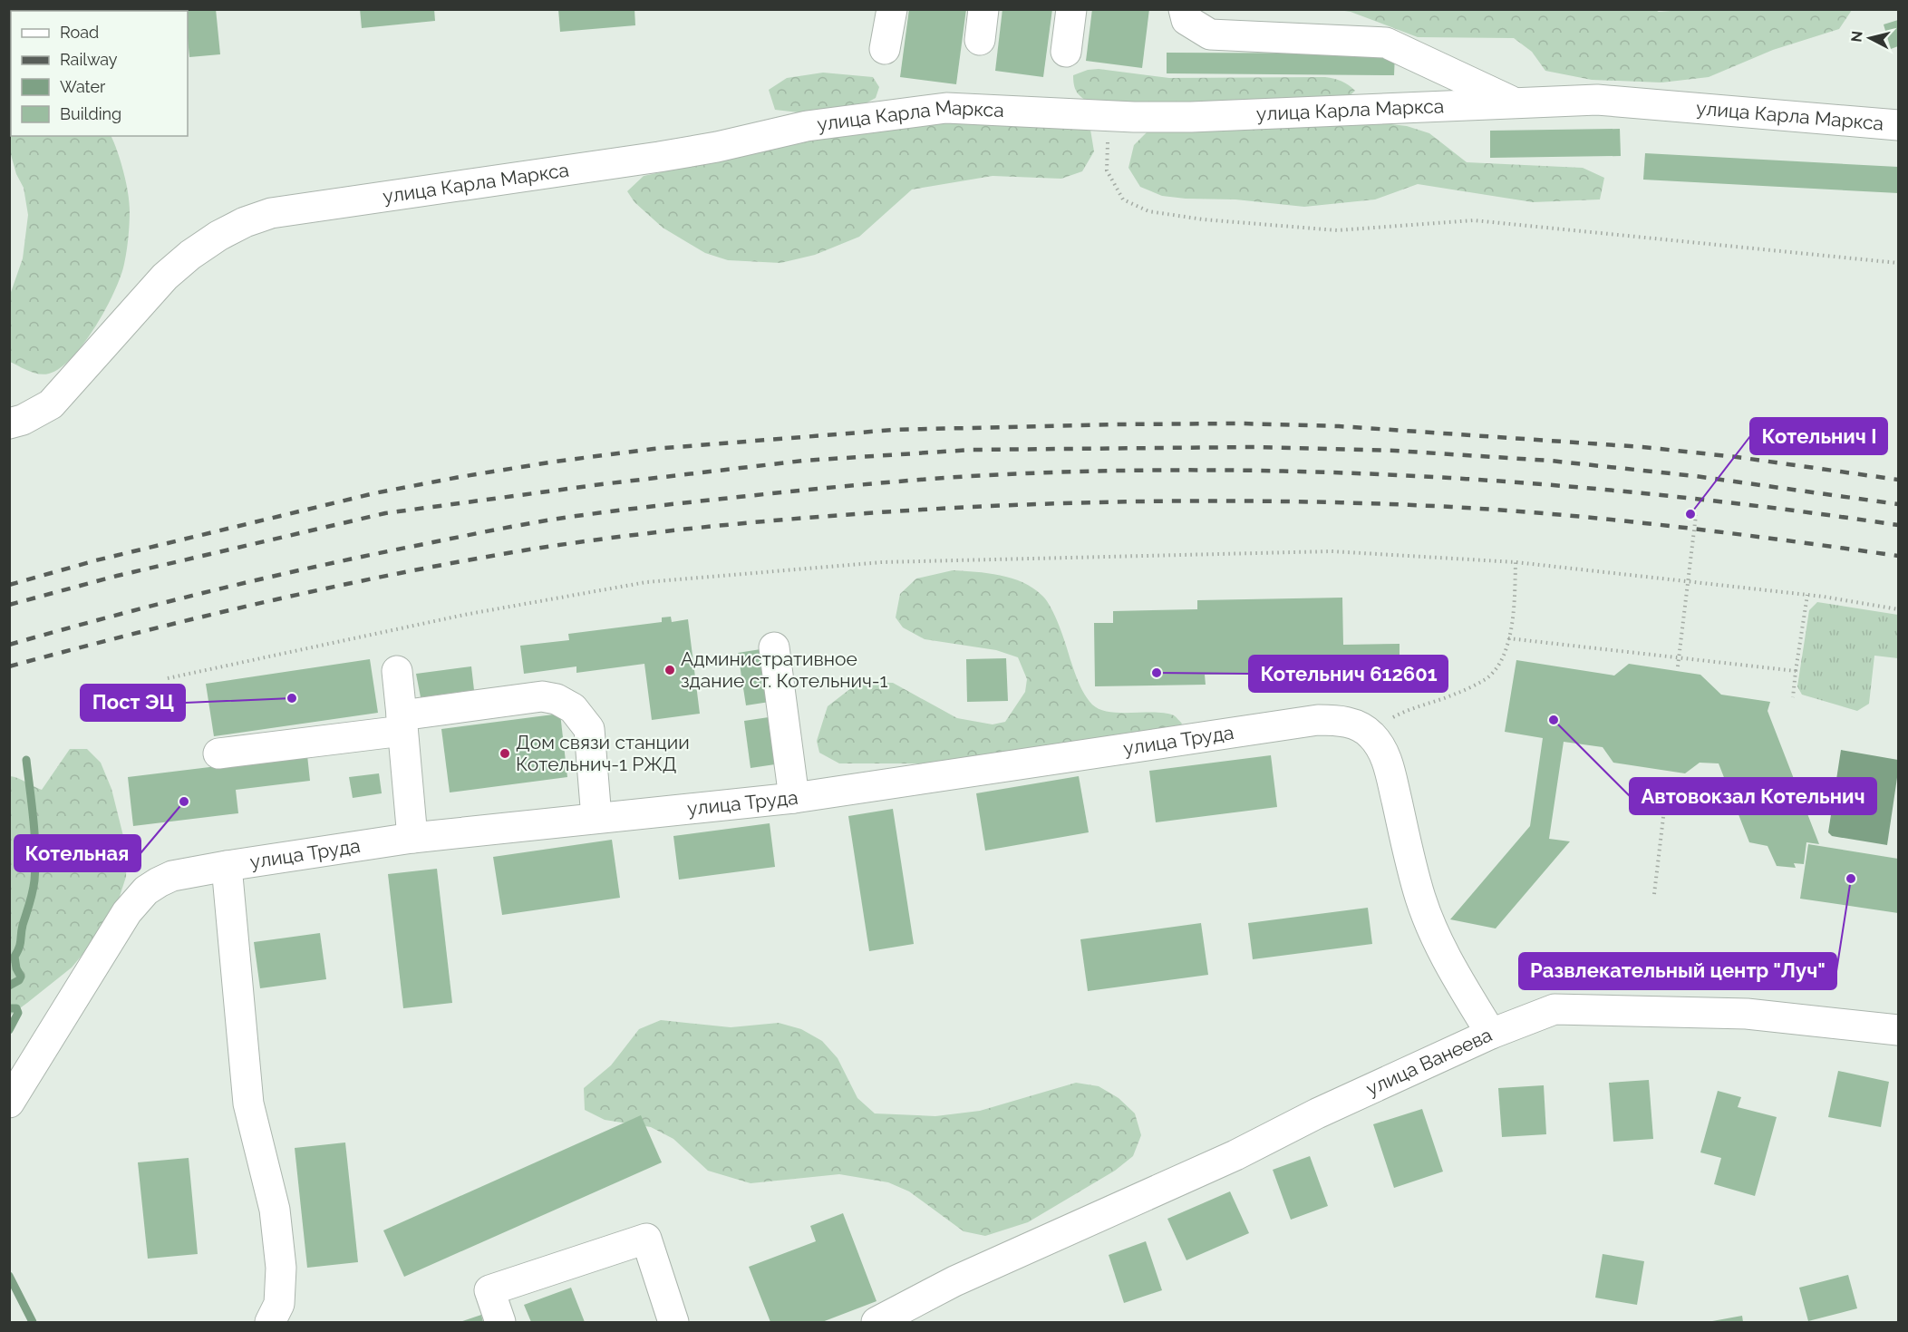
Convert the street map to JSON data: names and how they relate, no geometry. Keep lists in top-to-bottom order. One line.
{"streets":{"street":["улица Карла Маркса","улица Труда","улица Ванеева"]},"places":["Котельнич I","Административное здание ст. Котельнич-1","Котельнич 612601","Пост ЭЦ","Автовокзал Котельнич","Дом связи станции Котельнич-1 РЖД","Котельная","Развлекательный центр \"Луч\""],"legend":["Road","Railway","Water","Building"],"north":"left"}
